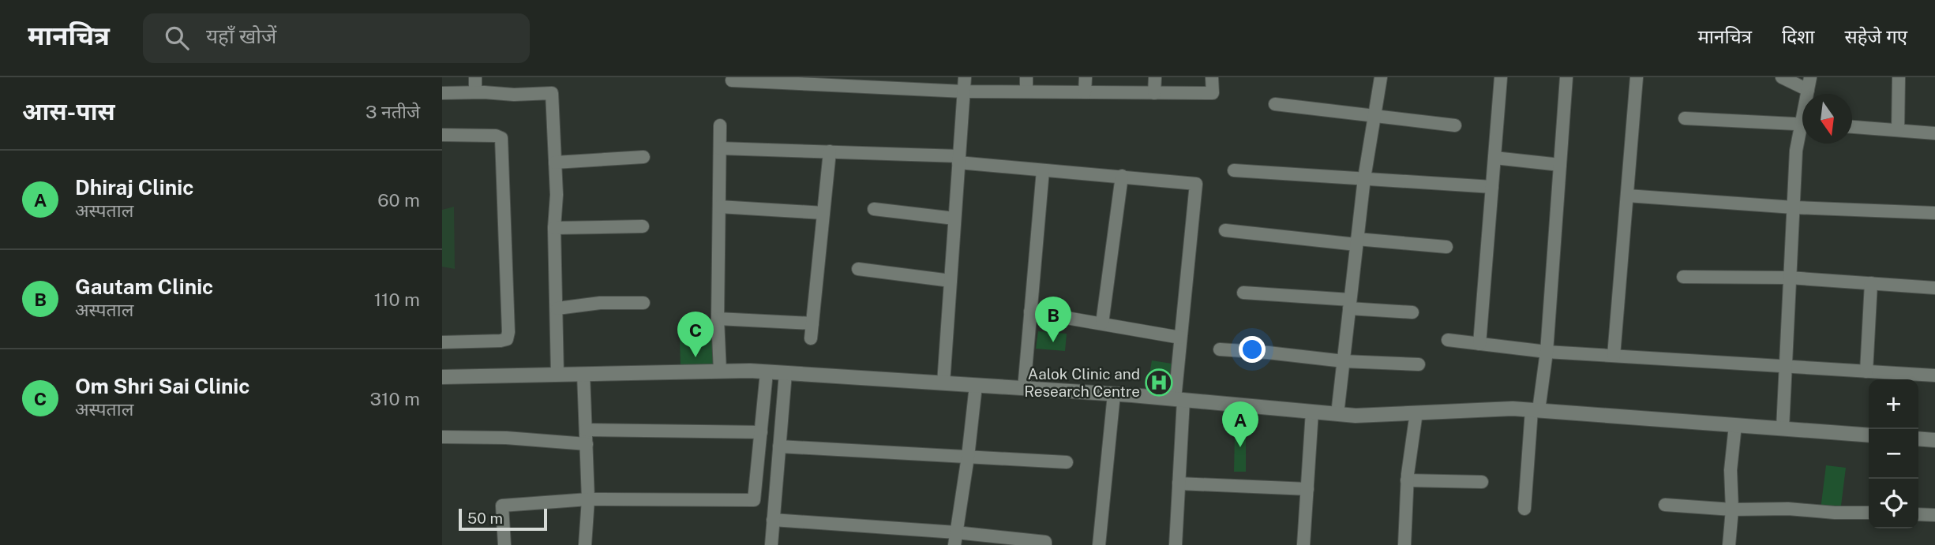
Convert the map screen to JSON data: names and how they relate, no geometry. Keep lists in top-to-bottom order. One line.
{"places":{"hospital":["Aalok Clinic and Research Centre"]},"scale_bar":"50 m","north":"bottom","page":{"header":"मानचित्र","search":"यहाँ खोजें","nav":["मानचित्र","दिशा","सहेजे गए"],"heading":["आस-पास","3 नतीजे"],"list":[{"mark":"A","name":"Dhiraj Clinic","note":"अस्पताल","value":"60 m"},{"mark":"B","name":"Gautam Clinic","note":"अस्पताल","value":"110 m"},{"mark":"C","name":"Om Shri Sai Clinic","note":"अस्पताल","value":"310 m"}],"pins":["B","C","A"],"map_buttons":["+","−"],"scale":"50 m"}}
